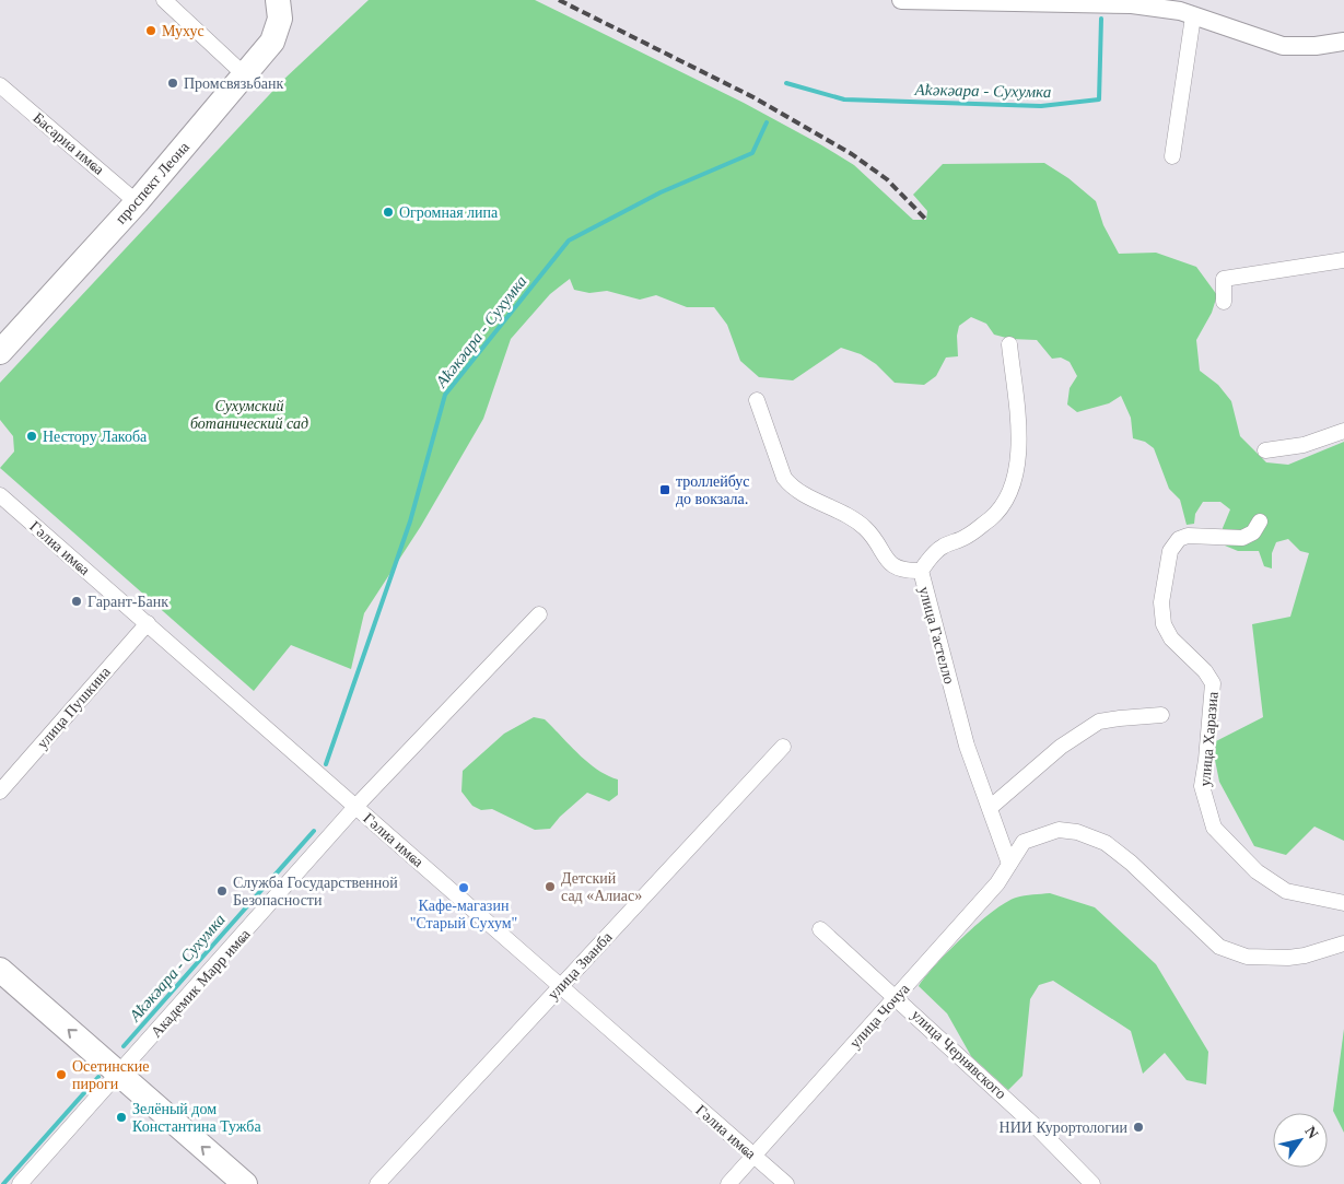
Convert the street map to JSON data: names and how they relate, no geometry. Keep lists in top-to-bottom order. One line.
{"streets":{"highway":["проспект Леона"],"street":["Басариа имҩа","Гәлиа имҩа","улица Гастелло","улица Пушкина","улица Харазиа","улица Званба","Академик Марр имҩа","улица Чочуа","улица Чернявского"]},"crossings":[["Басариа имҩа","проспект Леона"],["Гәлиа имҩа","улица Пушкина"],["Гәлиа имҩа","улица Званба"],["Гәлиа имҩа","Академик Марр имҩа"],["Гәлиа имҩа","улица Чочуа"],["улица Гастелло","улица Чочуа"],["улица Чочуа","улица Чернявского"]],"water":["Аҟәкәара - Сухумка"],"parks":["Сухумский ботанический сад"],"places":{"other":["Мухус","Промсвязьбанк","Огромная липа","Нестору Лакоба","Гарант-Банк","Детский сад «Алиас»","Кафе-магазин \"Старый Сухум\"","Служба Государственной Безопасности","Осетинские пироги","Зелёный дом Константина Тужба","НИИ Курортологии"],"transit":["троллейбус до вокзала."]},"north":"top right"}
